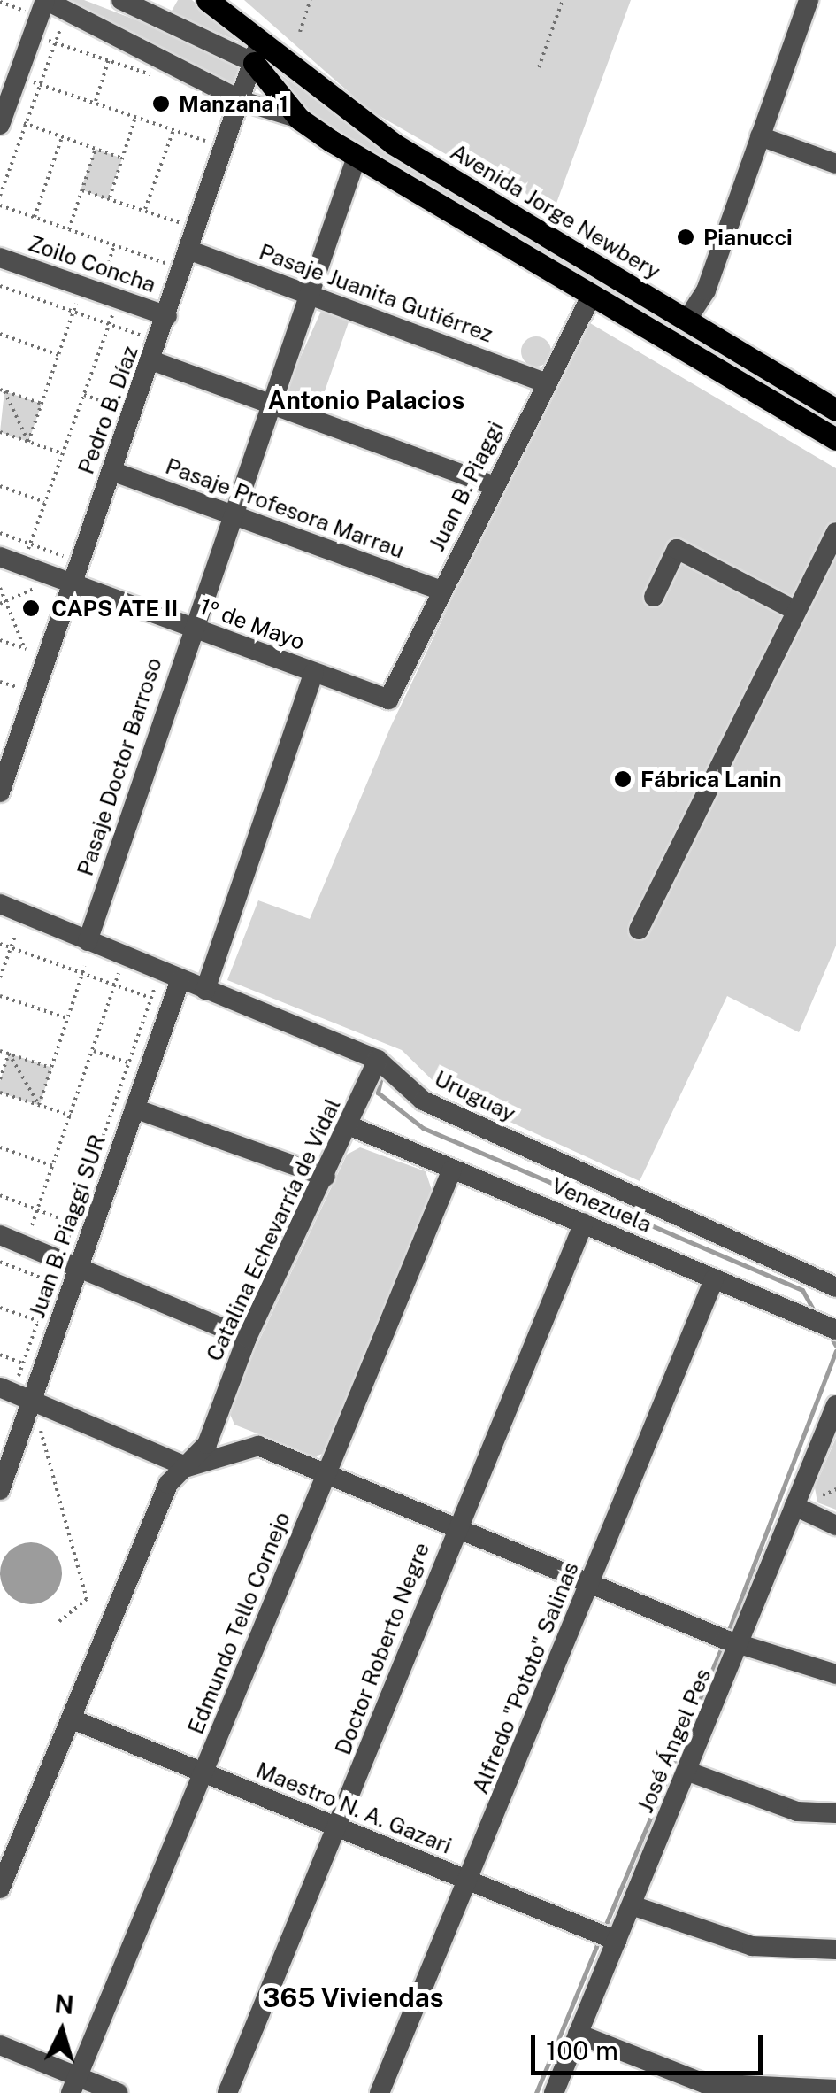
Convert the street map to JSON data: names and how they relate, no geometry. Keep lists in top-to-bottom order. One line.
{"streets":{"main road":["Avenida Jorge Newbery"],"street":["Zoilo Concha","Pasaje Juanita Gutiérrez","Pedro B. Díaz","Juan B. Piaggi","Pasaje Profesora Marrau","1º de Mayo","Pasaje Doctor Barroso","Uruguay","Venezuela","Juan B. Piaggi SUR","Catalina Echevarría de Vidal","Edmundo Tello Cornejo","Doctor Roberto Negre","Alfredo \"Pototo\" Salinas","José Ángel Pes","Maestro N. A. Gazari"]},"crossings":[["Avenida Jorge Newbery","Pedro B. Díaz"],["Zoilo Concha","Pedro B. Díaz"],["Pasaje Juanita Gutiérrez","Pedro B. Díaz"],["Pasaje Juanita Gutiérrez","Juan B. Piaggi"],["Pasaje Juanita Gutiérrez","Pasaje Doctor Barroso"],["Pedro B. Díaz","Pasaje Profesora Marrau"],["Pedro B. Díaz","1º de Mayo"],["Juan B. Piaggi","Pasaje Profesora Marrau"],["Juan B. Piaggi","1º de Mayo"],["Pasaje Profesora Marrau","Pasaje Doctor Barroso"],["1º de Mayo","Pasaje Doctor Barroso"],["Pasaje Doctor Barroso","Uruguay"],["Uruguay","Juan B. Piaggi SUR"],["Uruguay","Catalina Echevarría de Vidal"],["Venezuela","Catalina Echevarría de Vidal"],["Venezuela","Edmundo Tello Cornejo"],["Venezuela","Doctor Roberto Negre"],["Venezuela","Alfredo \"Pototo\" Salinas"],["Catalina Echevarría de Vidal","Maestro N. A. Gazari"],["Edmundo Tello Cornejo","Maestro N. A. Gazari"],["Doctor Roberto Negre","Maestro N. A. Gazari"],["Alfredo \"Pototo\" Salinas","Maestro N. A. Gazari"],["José Ángel Pes","Maestro N. A. Gazari"]],"districts":["Antonio Palacios","365 Viviendas"],"places":["Manzana 1","Pianucci","CAPS ATE II","Fábrica Lanin"],"scale_bar":"100 m","north":"top"}
